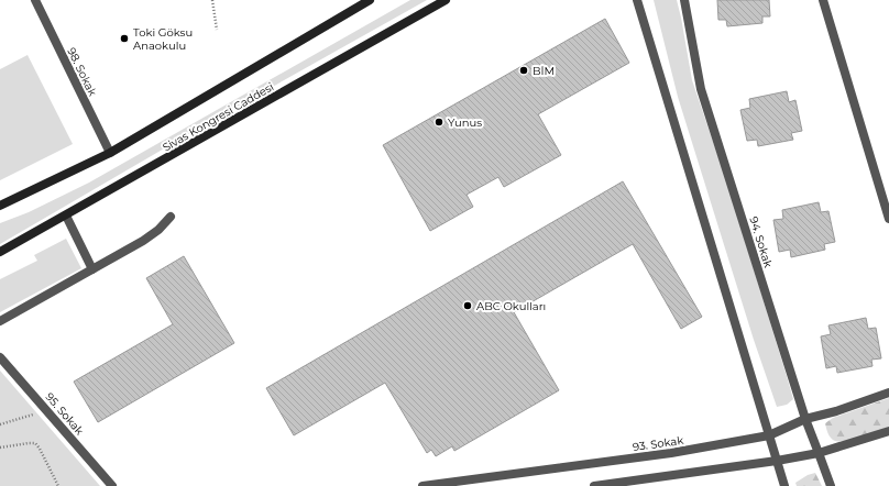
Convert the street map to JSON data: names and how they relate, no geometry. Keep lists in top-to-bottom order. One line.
{"streets":{"main road":["Sivas Kongresi Caddesi"],"street":["98. Sokak","94. Sokak","95. Sokak","93. Sokak"]},"crossings":[["98. Sokak","Sivas Kongresi Caddesi"],["94. Sokak","93. Sokak"]],"places":["Toki Göksu Anaokulu","BİM","Yunus","ABC Okulları"]}
